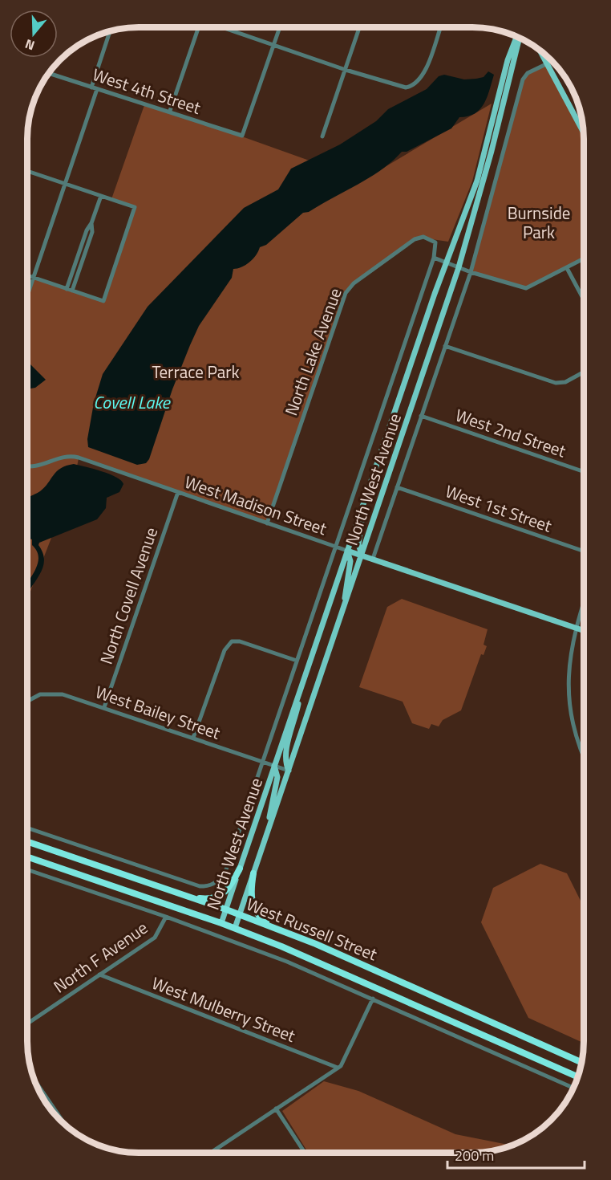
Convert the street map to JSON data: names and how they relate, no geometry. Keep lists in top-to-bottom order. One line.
{"streets":{"highway":["West Russell Street"],"main road":["North West Avenue","West Madison Street"],"street":["West 4th Street","North Lake Avenue","West 2nd Street","West 1st Street","North Covell Avenue","West Bailey Street","North F Avenue","West Mulberry Street"]},"crossings":[["North Lake Avenue","North West Avenue"],["North Lake Avenue","West Madison Street"],["West 2nd Street","North West Avenue"],["North West Avenue","West Madison Street"],["North West Avenue","West 1st Street"],["North West Avenue","West Bailey Street"],["North West Avenue","West Russell Street"],["West Madison Street","North Covell Avenue"],["North Covell Avenue","West Bailey Street"],["North F Avenue","West Mulberry Street"]],"water":["Covell Lake"],"parks":["Burnside Park","Terrace Park"],"scale_bar":"200 m","north":"bottom"}
